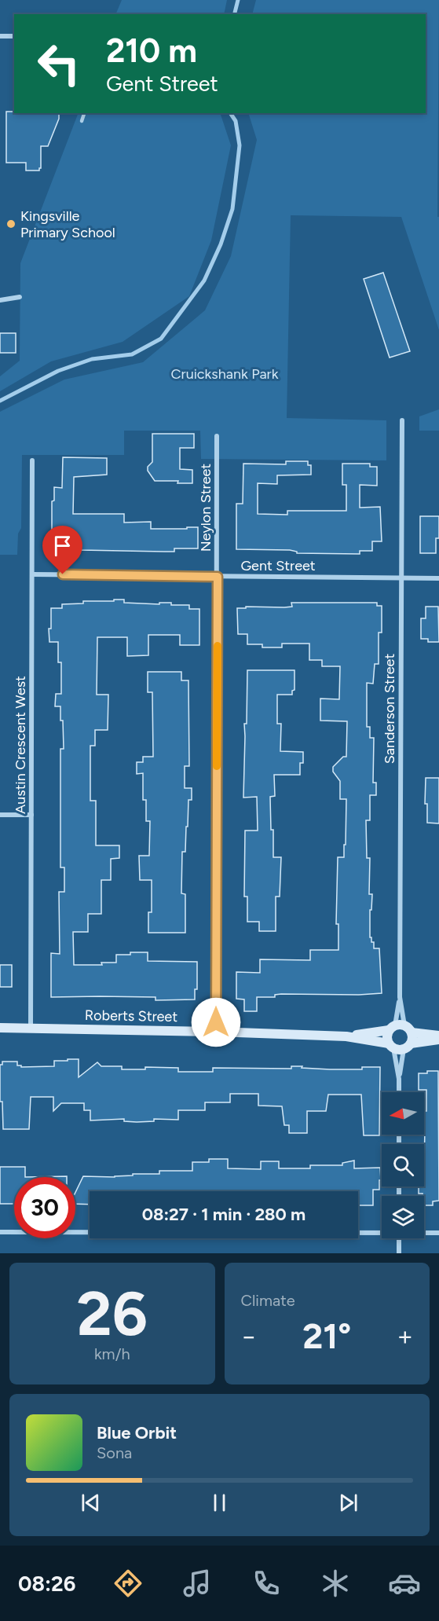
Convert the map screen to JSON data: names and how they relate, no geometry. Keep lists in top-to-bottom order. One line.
{"streets":{"street":["Neylon Street","Gent Street","Sanderson Street","Austin Crescent West","Roberts Street"]},"crossings":[["Neylon Street","Gent Street"],["Neylon Street","Roberts Street"],["Gent Street","Sanderson Street"],["Gent Street","Austin Crescent West"],["Sanderson Street","Roberts Street"],["Austin Crescent West","Roberts Street"]],"parks":["Cruickshank Park"],"places":["Kingsville Primary School"],"north":"left","page":{"turn":["210 m","Gent Street"],"limit":"30","trip":"08:27 · 1 min · 280 m","tile":[["26","km/h"],"Climate"],"heat":["−","21°","+"],"song":["Blue Orbit","Sona"],"tabs":"08:26"}}
